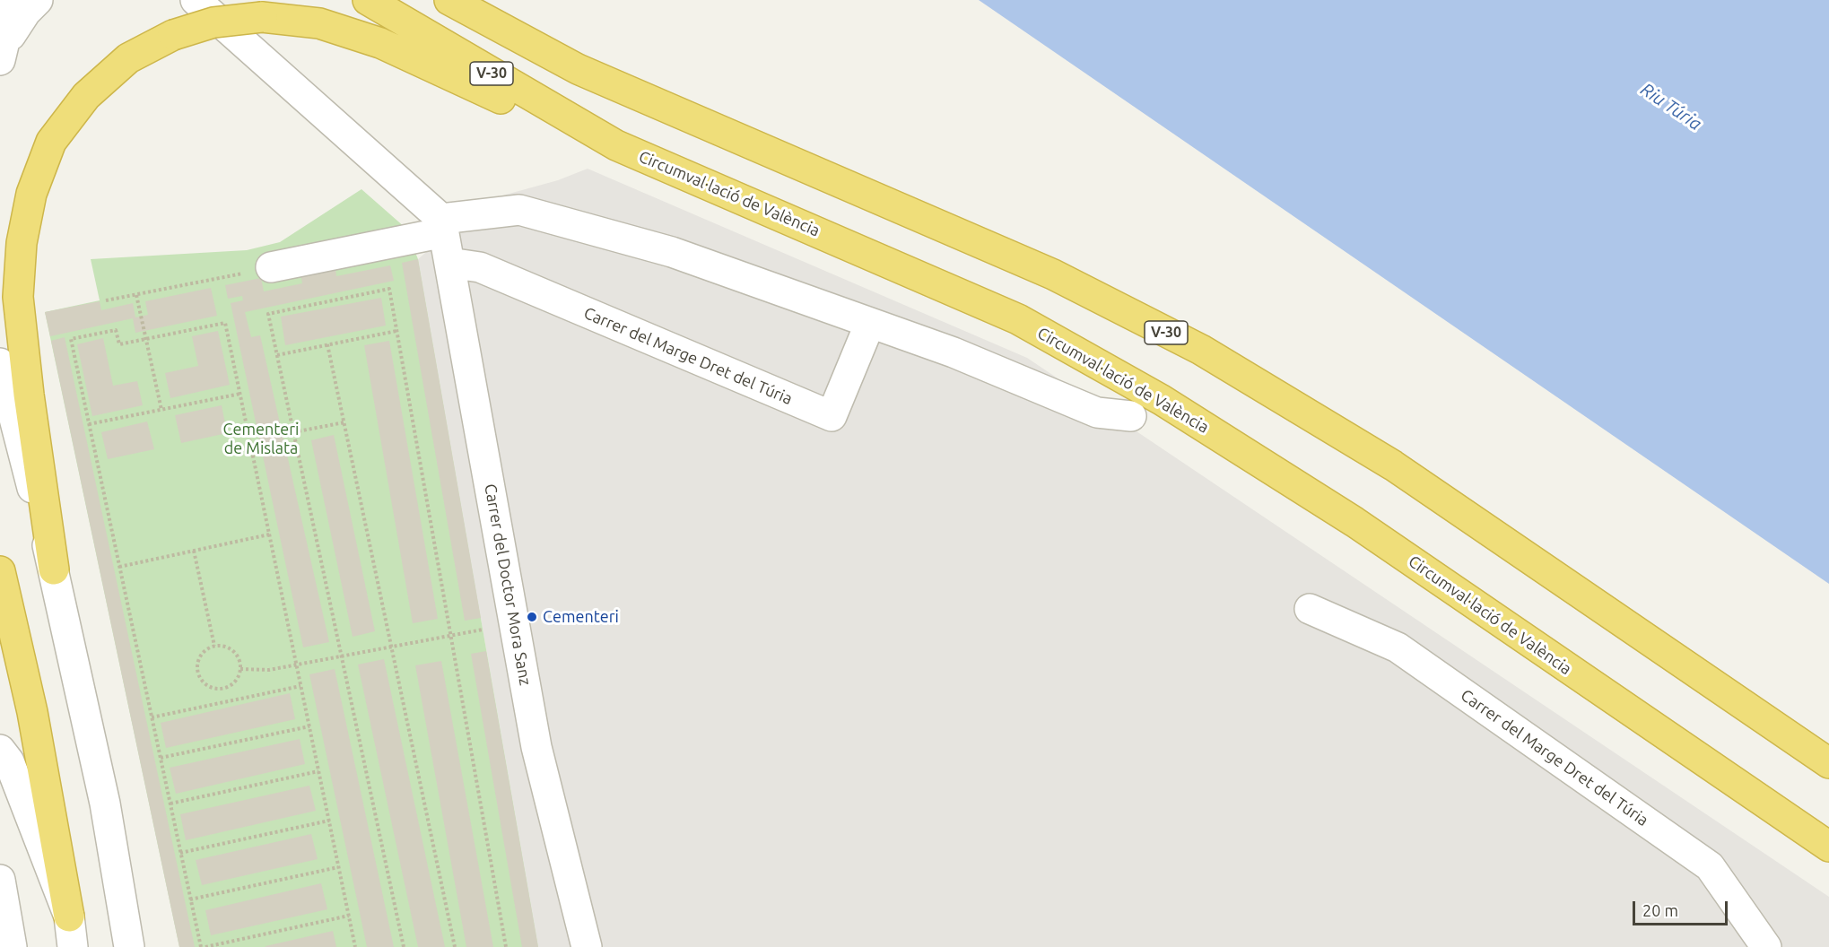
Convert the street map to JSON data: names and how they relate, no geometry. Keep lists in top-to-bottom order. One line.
{"streets":{"highway":["V-30","Circumval·lació de València"],"street":["Carrer del Marge Dret del Túria","Carrer del Doctor Mora Sanz"]},"crossings":[["Carrer del Marge Dret del Túria","Carrer del Doctor Mora Sanz"]],"water":["Riu Túria"],"parks":["Cementeri de Mislata"],"places":["Cementeri"],"scale_bar":"20 m"}
